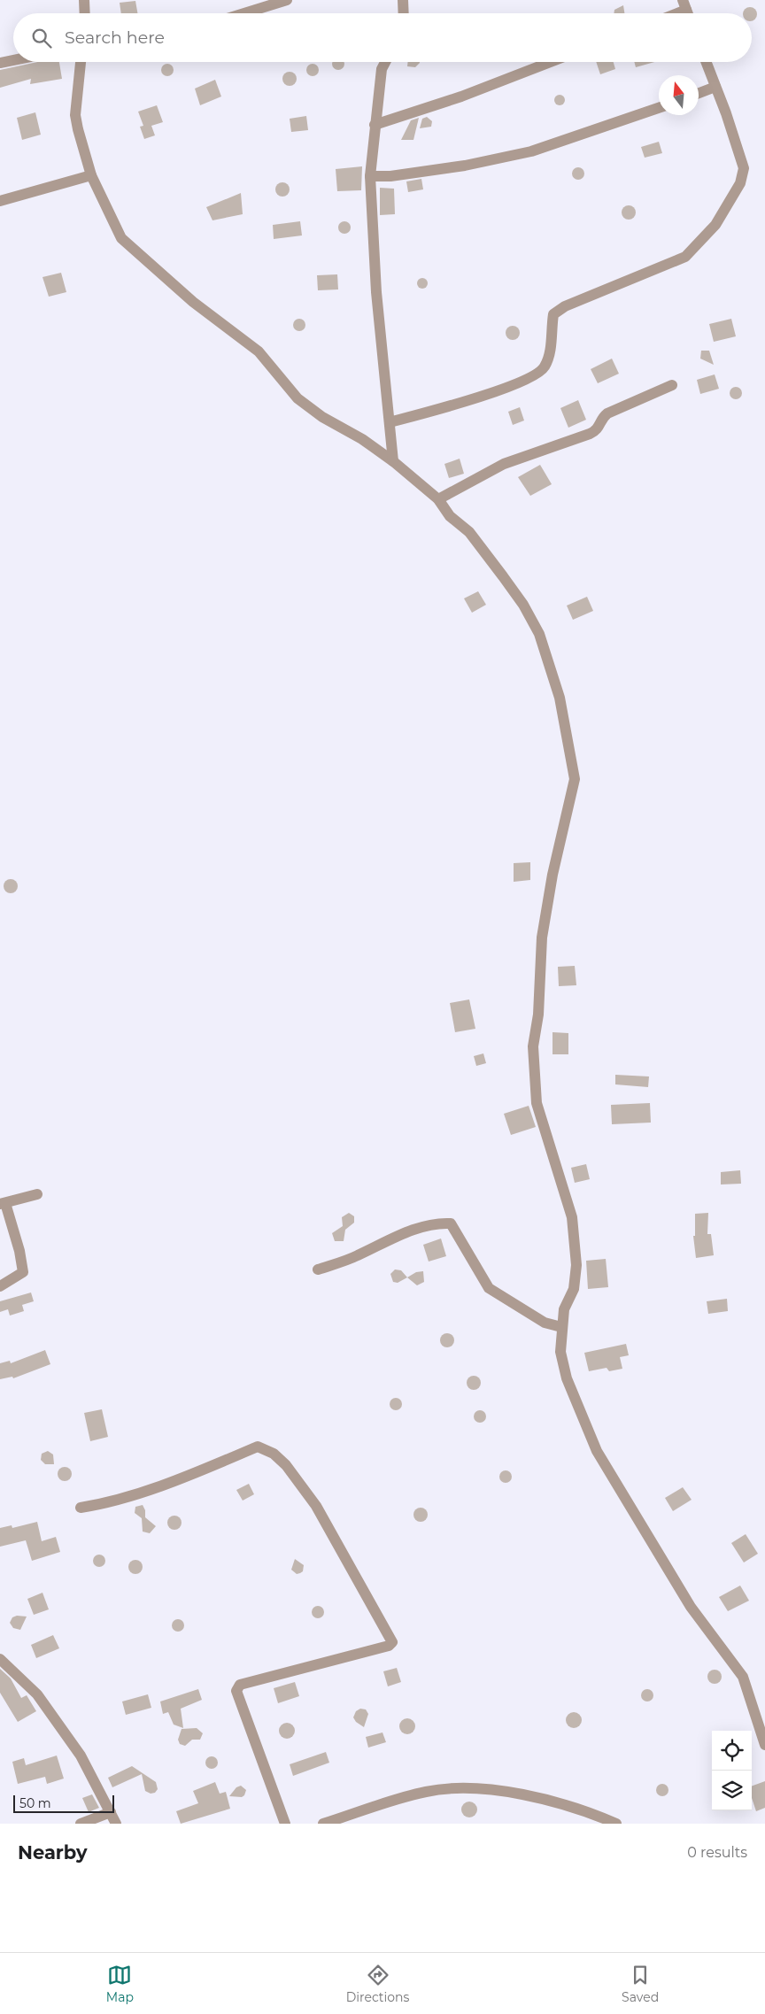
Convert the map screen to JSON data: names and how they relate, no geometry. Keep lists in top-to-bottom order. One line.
{"scale_bar":"50 m","north":"top","page":{"search":"Search here","scale":"50 m","heading":["Nearby","0 results"],"nav":["Map","Directions","Saved"]}}
